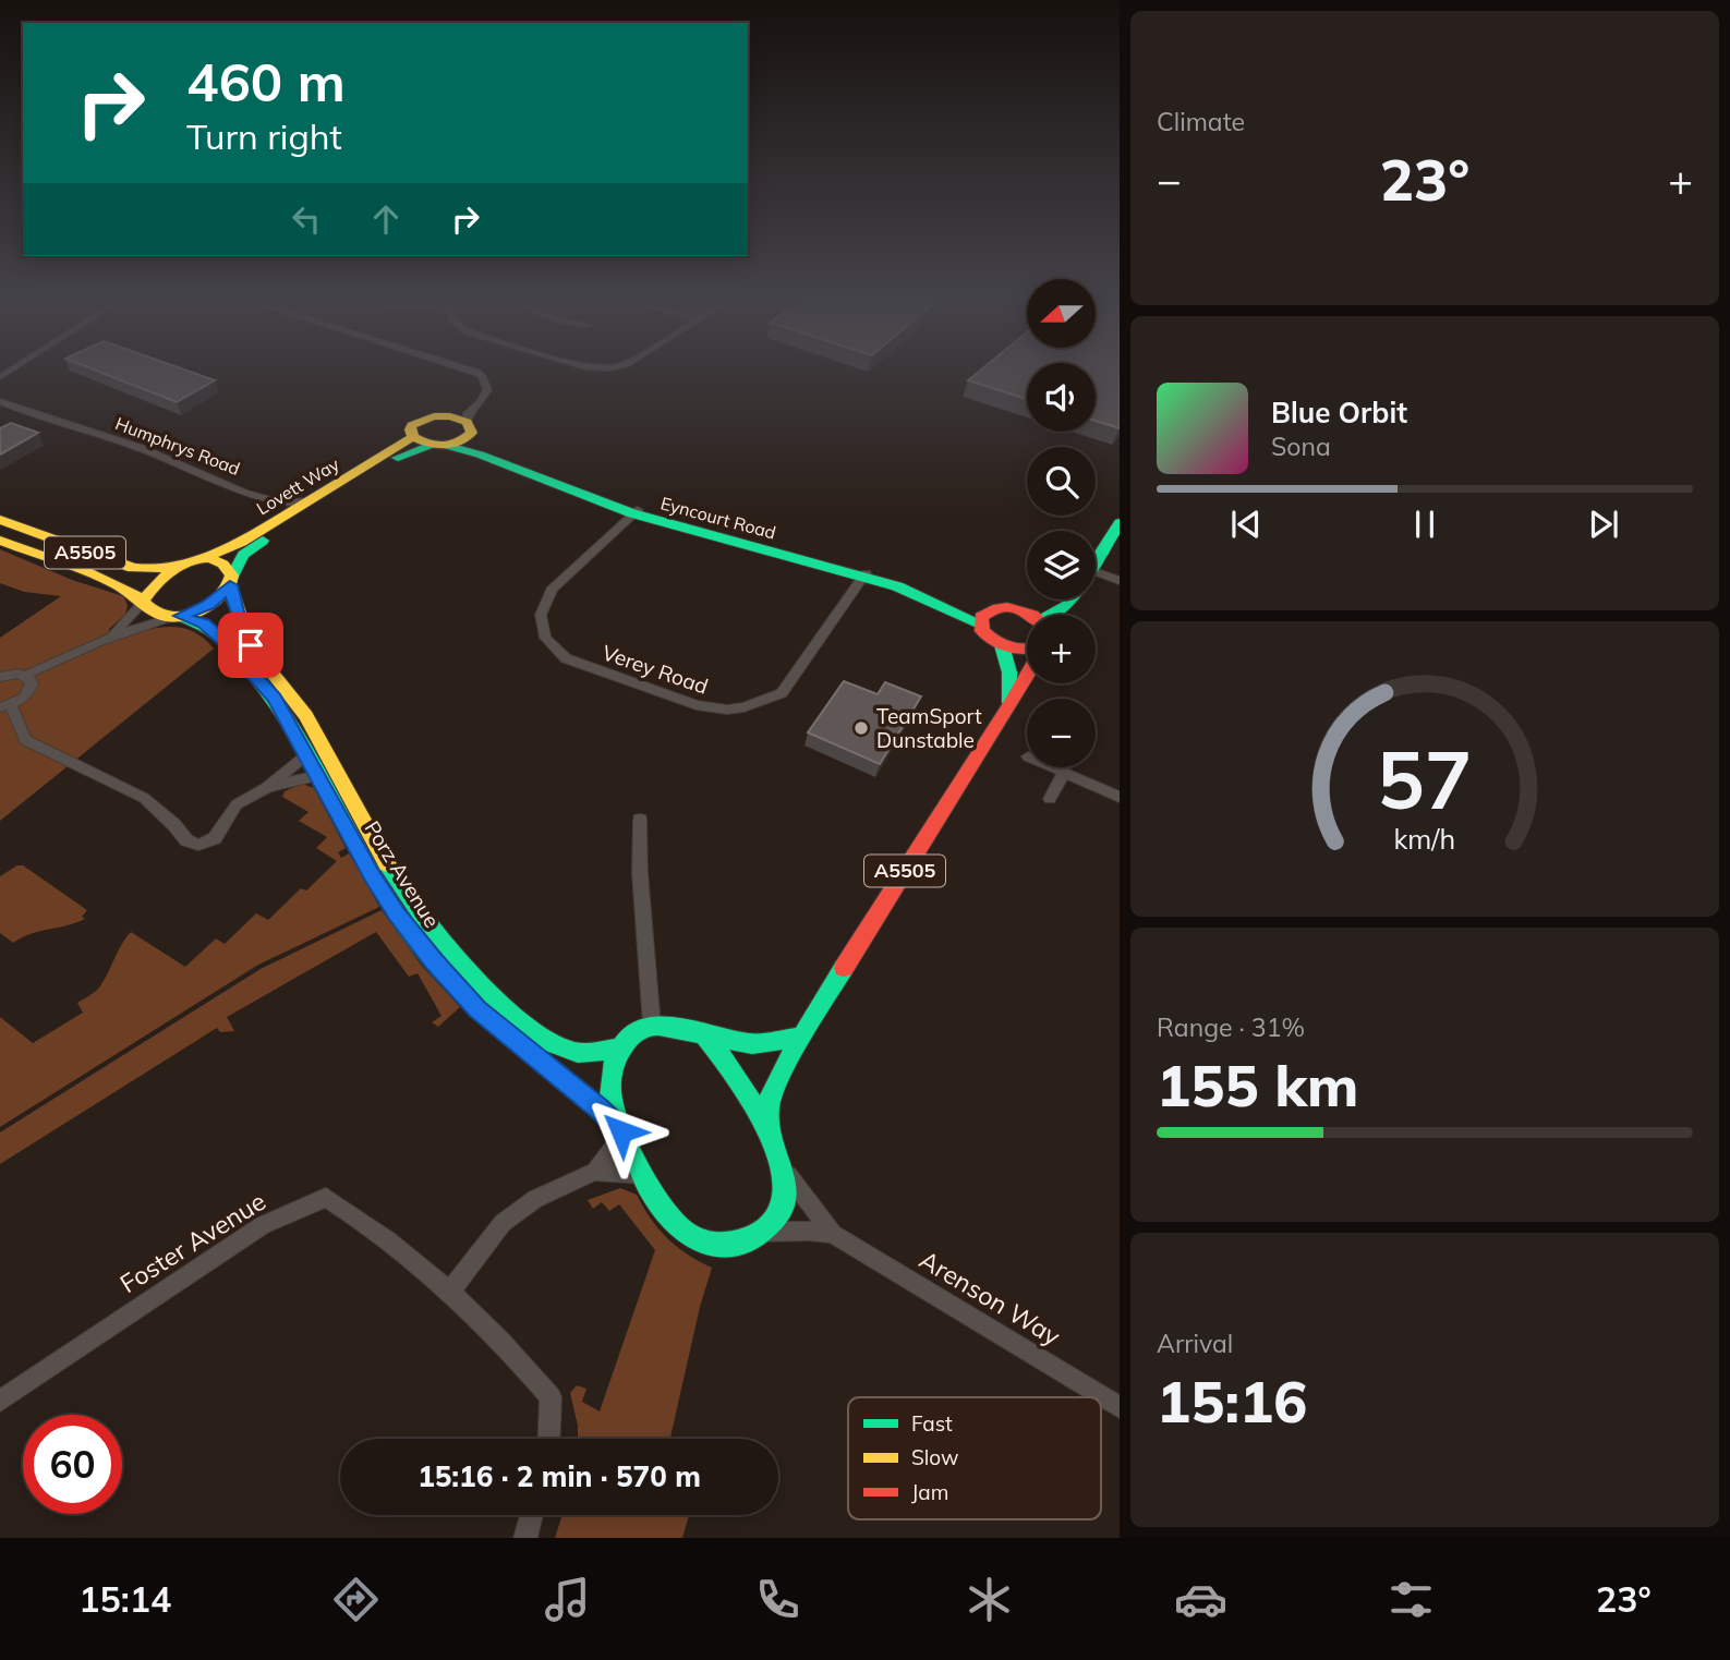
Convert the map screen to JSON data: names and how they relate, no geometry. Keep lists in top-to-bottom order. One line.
{"streets":{"main road":["Lovett Way","Eyncourt Road","A5505","Porz Avenue"],"street":["Humphrys Road","Verey Road","Foster Avenue","Arenson Way"]},"crossings":[["Humphrys Road","Lovett Way"],["Lovett Way","Eyncourt Road"],["Lovett Way","A5505"],["Lovett Way","Porz Avenue"],["Eyncourt Road","Verey Road"],["A5505","Porz Avenue"],["A5505","Arenson Way"],["Porz Avenue","Arenson Way"]],"places":["TeamSport Dunstable"],"legend":["Fast","Slow","Jam"],"north":"left","page":{"tile":["Climate",["Range · 31%","155 km"],["Arrival","15:16"]],"turn":["460 m","Turn right"],"heat":["−","23°","+"],"map_buttons":["+","−"],"song":["Blue Orbit","Sona"],"limit":"60","trip":"15:16 · 2 min · 570 m","tabs":["15:14","23°"],"gauge":["57","km/h"]}}
